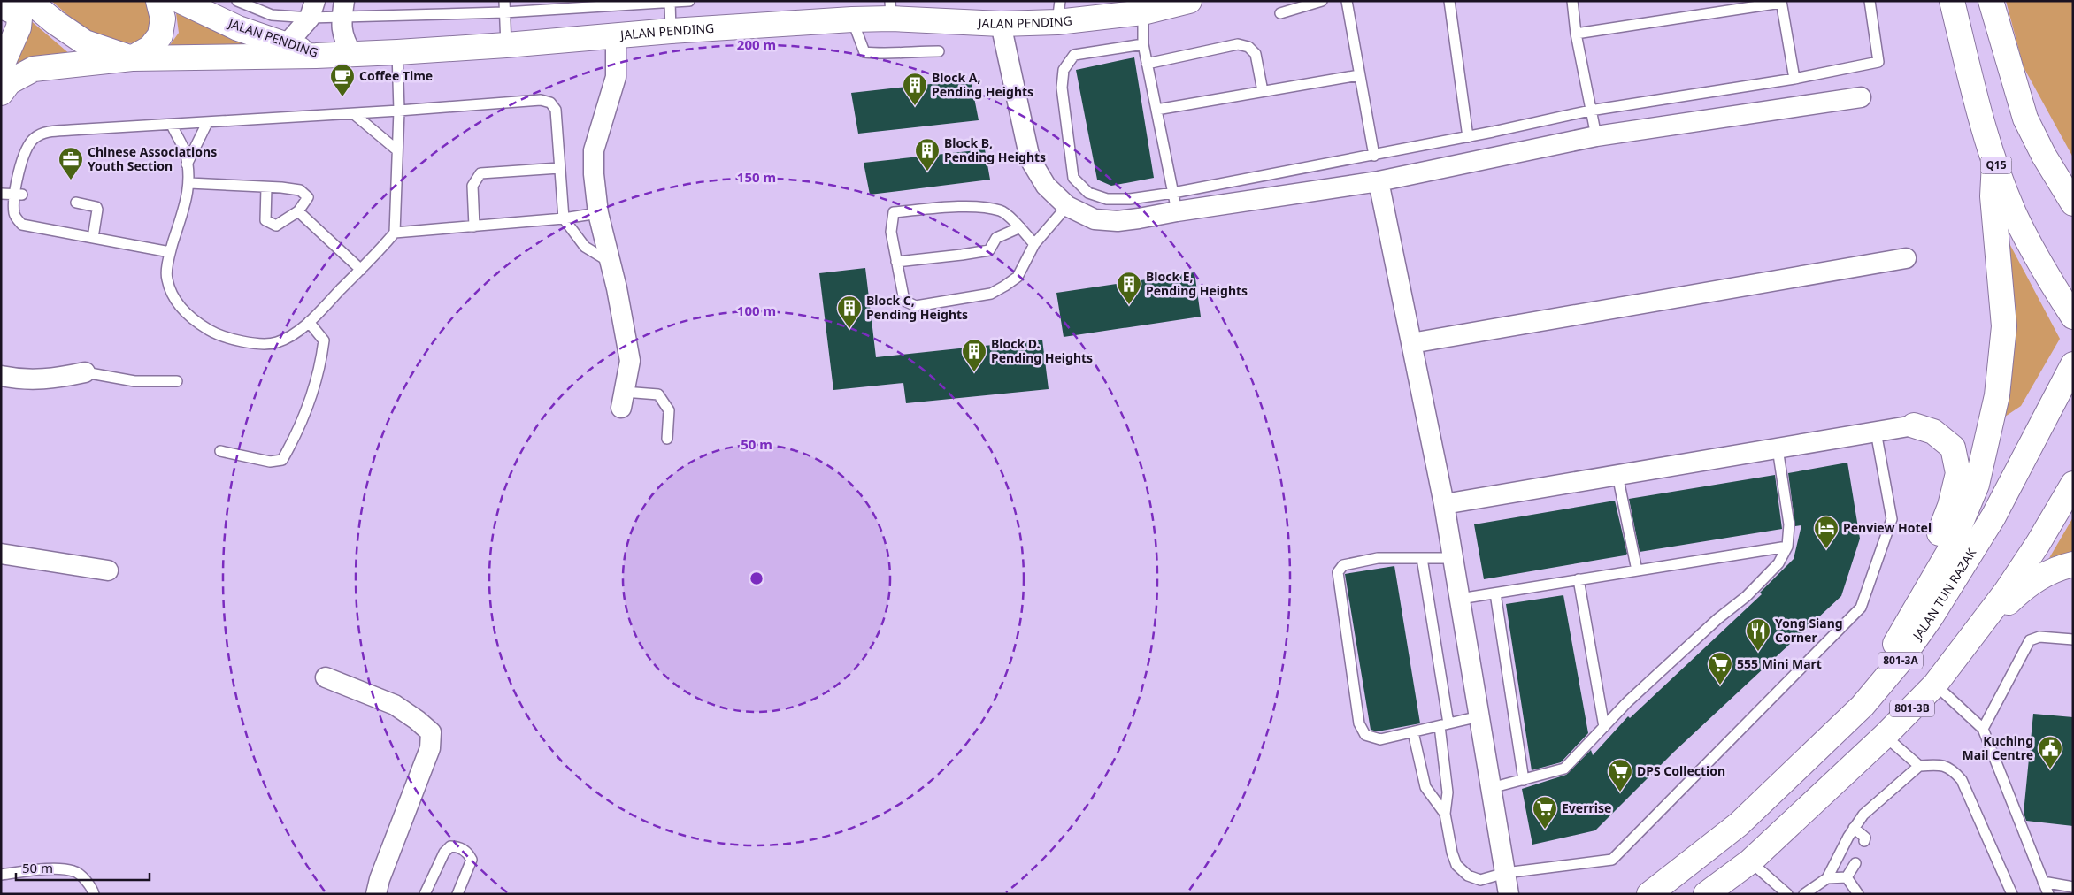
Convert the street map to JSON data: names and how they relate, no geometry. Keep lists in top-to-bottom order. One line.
{"streets":{"main road":["JALAN PENDING","Q15","JALAN TUN RAZAK","801-3A","801-3B"]},"places":{"cafe":["Coffee Time"],"building":["Block A, Pending Heights","Block B, Pending Heights","Block E, Pending Heights","Block C, Pending Heights","Block D. Pending Heights"],"office":["Chinese Associations Youth Section"],"hotel":["Penview Hotel"],"restaurant":["Yong Siang Corner"],"supermarket":["555 Mini Mart","DPS Collection","Everrise"],"public building":["Kuching Mail Centre"]},"scale_bar":"50 m","rings":["200 m","150 m","100 m","50 m"]}
